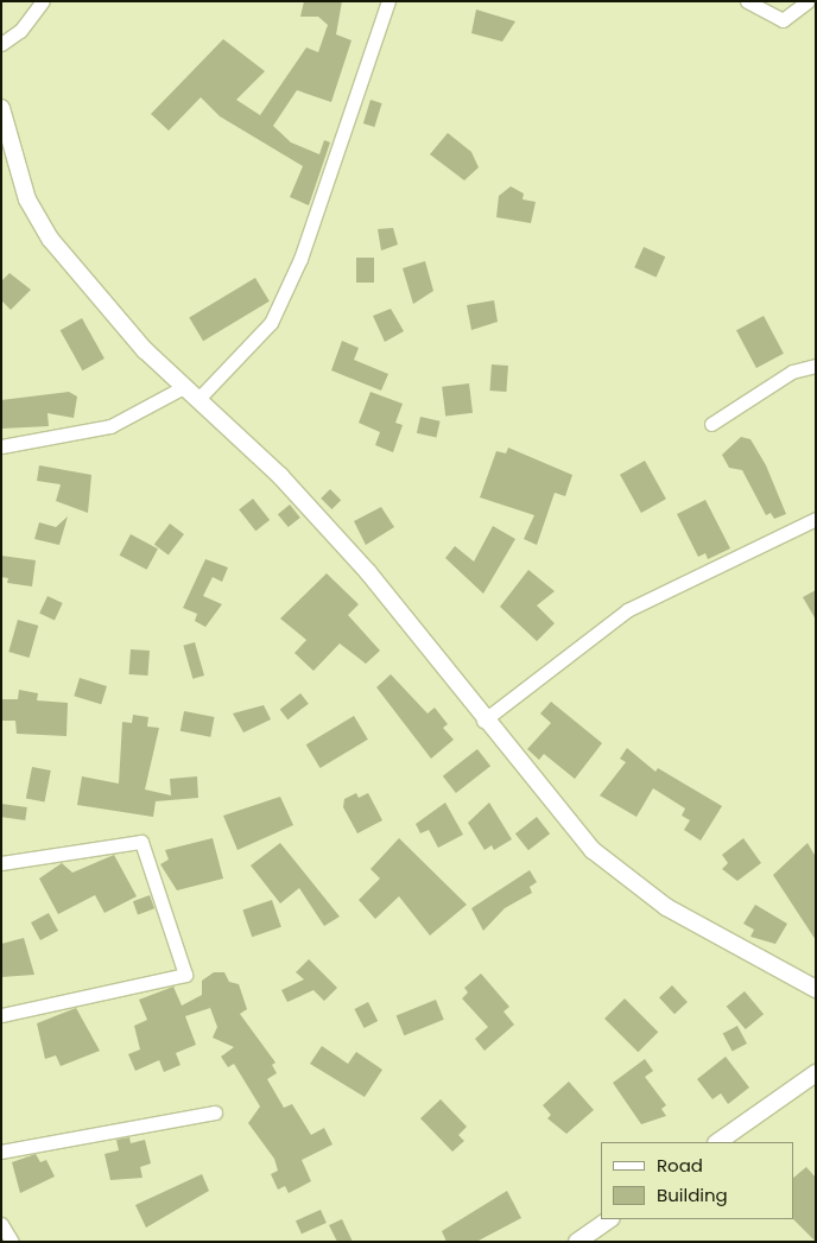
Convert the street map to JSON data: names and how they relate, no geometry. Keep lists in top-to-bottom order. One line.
{"legend":["Road","Building"]}
